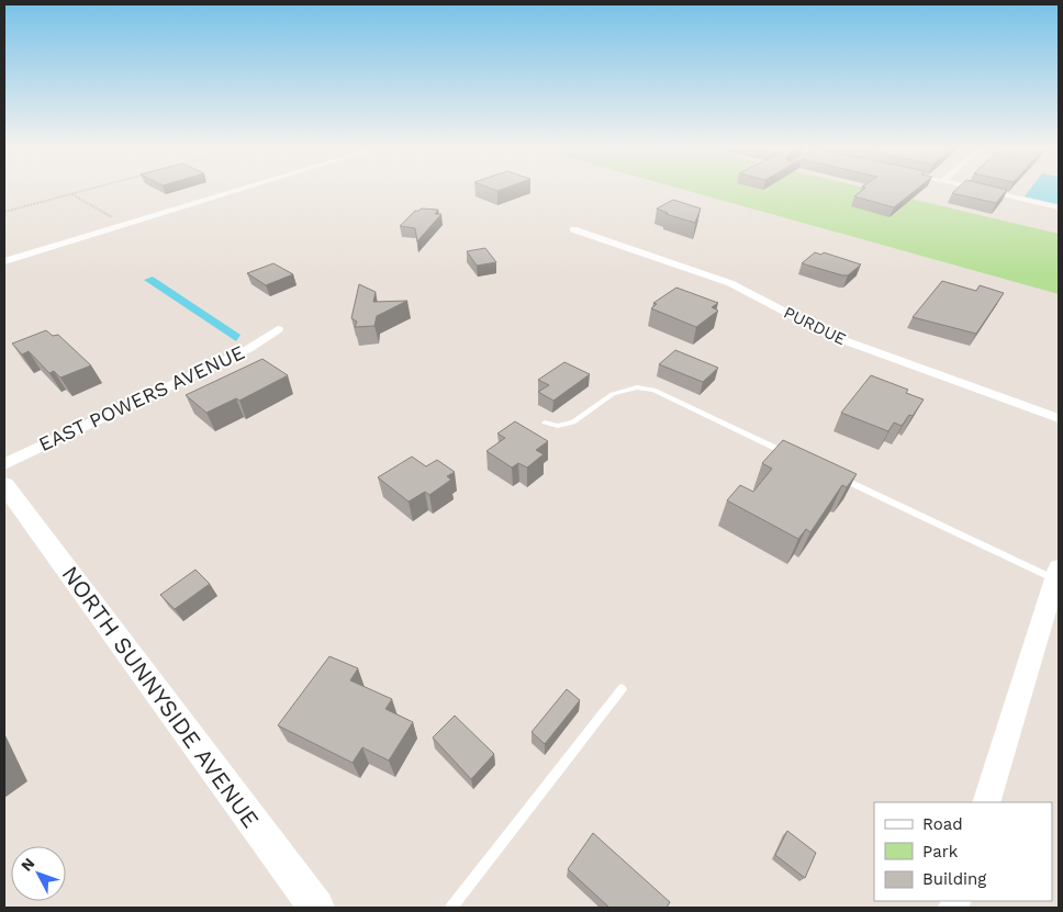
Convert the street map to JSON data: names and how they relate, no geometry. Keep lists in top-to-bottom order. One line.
{"streets":{"main road":["NORTH SUNNYSIDE AVENUE"],"street":["PURDUE","EAST POWERS AVENUE"]},"legend":["Road","Park","Building"],"north":"top left"}
